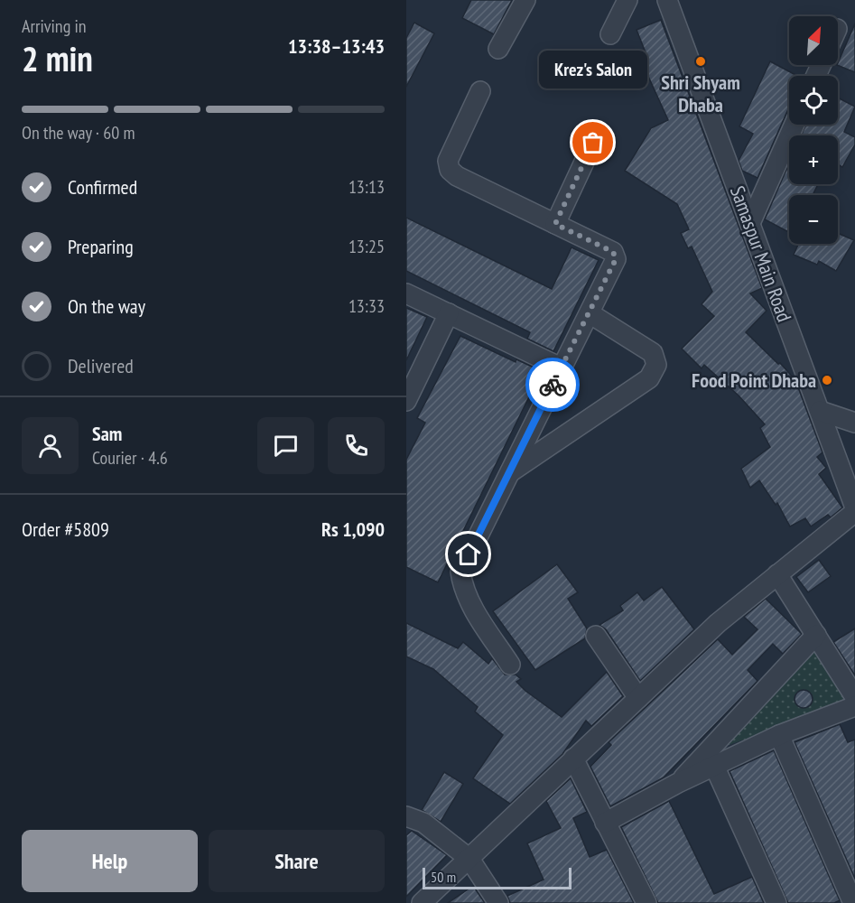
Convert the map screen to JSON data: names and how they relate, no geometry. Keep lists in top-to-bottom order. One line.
{"streets":{"street":["Samaspur Main Road"]},"places":["Shri Shyam Dhaba","Krez's Salon","Food Point Dhaba"],"scale_bar":"50 m","north":"top right","page":{"heading":["2 min","Arriving in","13:38–13:43"],"panel":["Sam","Courier · 4.6","Order #5809","Rs 1,090"],"map_buttons":["+","−"],"bubble":"Krez's Salon","bar":"On the way · 60 m","list":[["Confirmed","13:13"],["Preparing","13:25"],["On the way","13:33"],"Delivered"],"buttons":["Help","Share"],"scale":"50 m"}}
